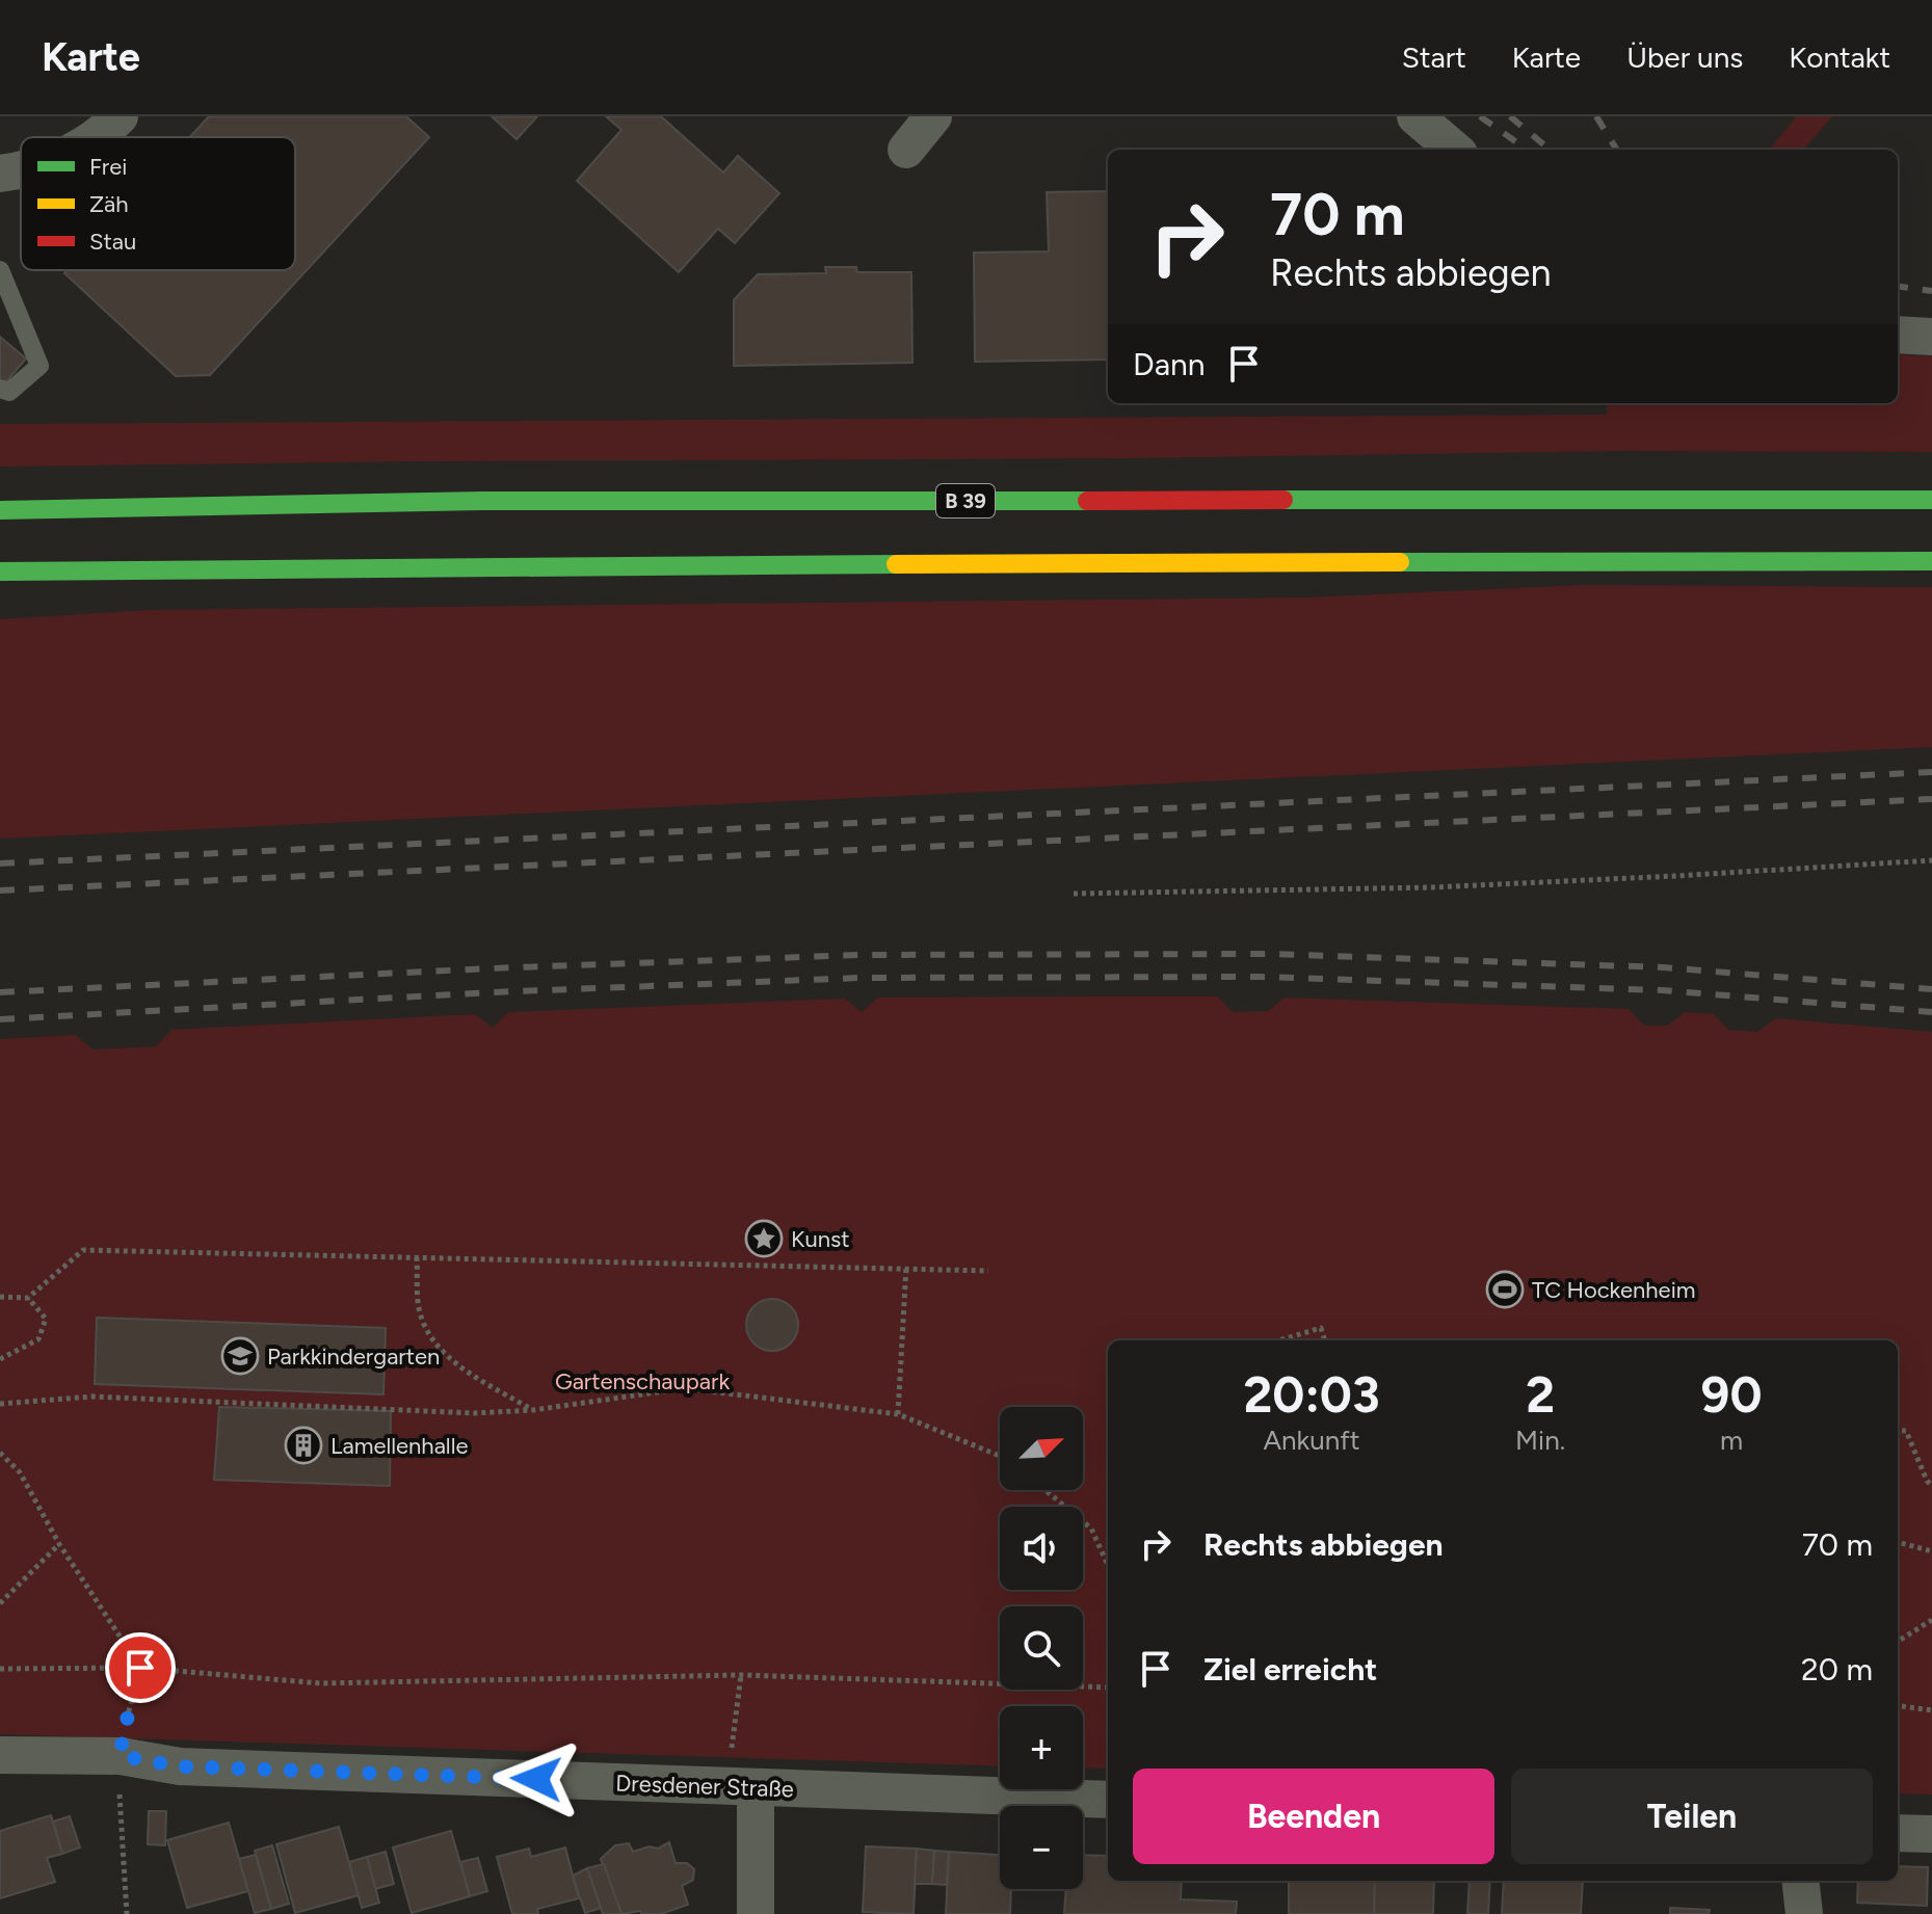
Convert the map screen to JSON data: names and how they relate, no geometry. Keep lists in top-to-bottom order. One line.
{"streets":{"highway":["B 39"],"street":["Dresdener Straße"]},"parks":["Gartenschaupark"],"places":{"place":["Kunst"],"sports":["TC Hockenheim"],"school or university":["Parkkindergarten"],"building":["Lamellenhalle"]},"legend":["Frei","Zäh","Stau"],"north":"top right","page":{"header":"Karte","nav":["Start","Karte","Über uns","Kontakt"],"turn":["70 m","Rechts abbiegen"],"then":"Dann","eta":["20:03","Ankunft","2","Min.","90","m"],"map_buttons":["+","−"],"list":[{"name":"Rechts abbiegen","value":"70 m"},{"name":"Ziel erreicht","value":"20 m"}],"buttons":["Beenden","Teilen"]}}
